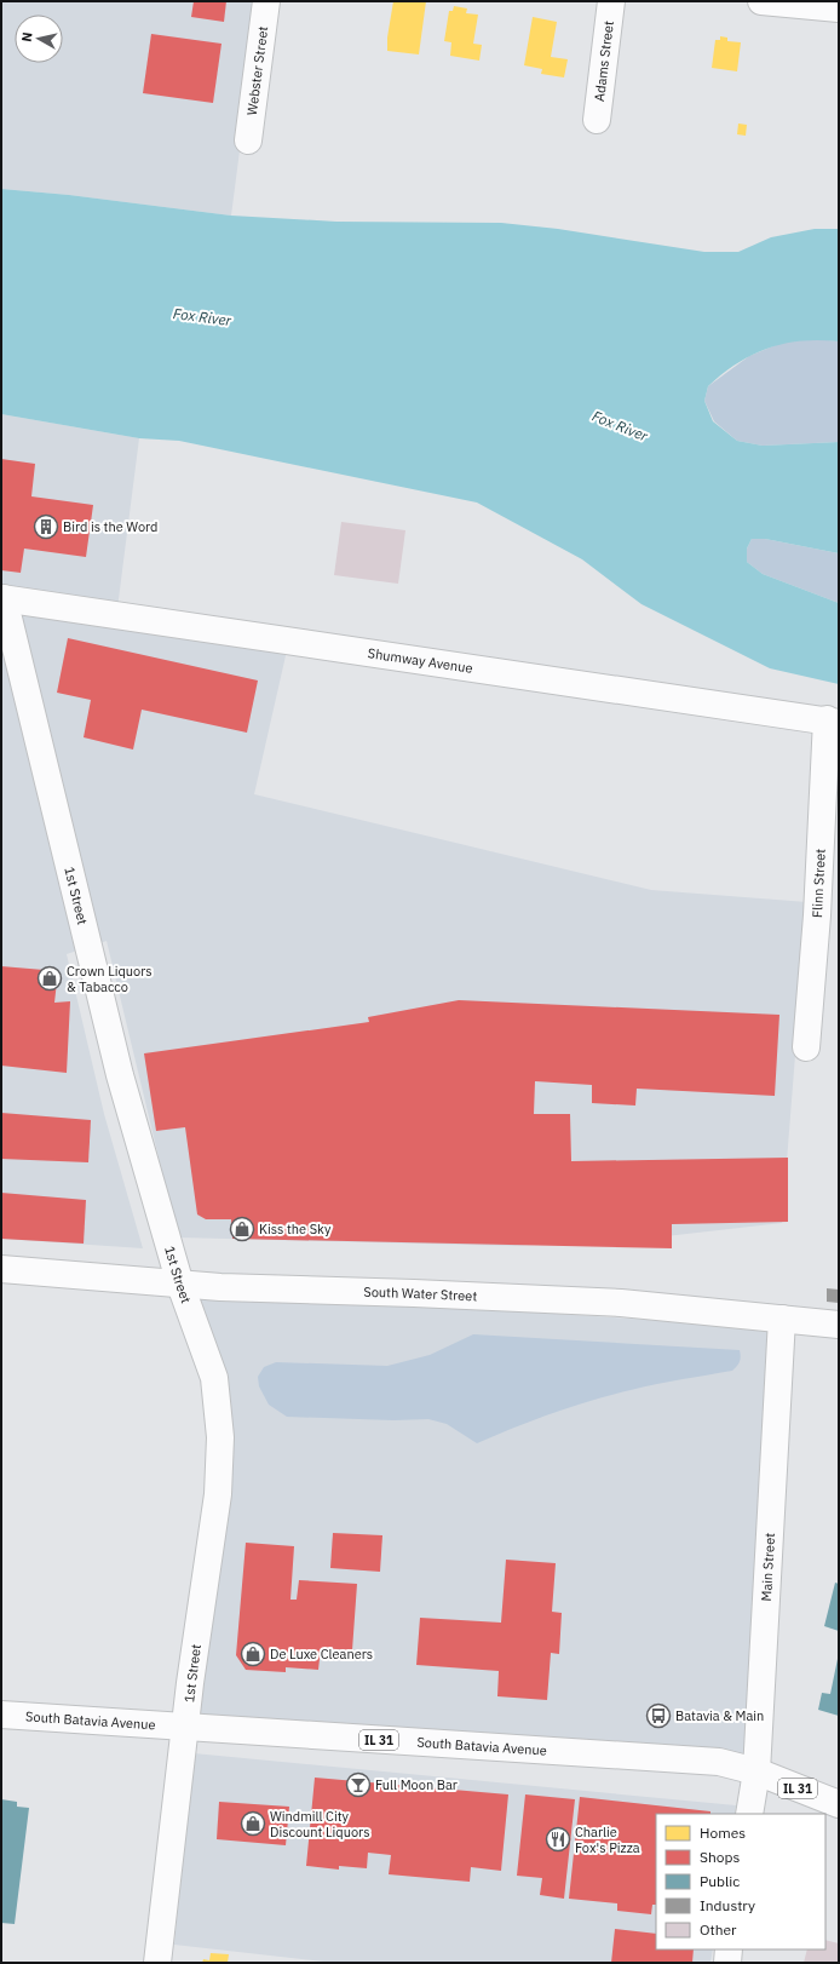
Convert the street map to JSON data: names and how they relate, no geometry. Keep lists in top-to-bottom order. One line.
{"streets":{"street":["Adams Street","Webster Street","Shumway Avenue","Flinn Street","1st Street","South Water Street","Main Street","South Batavia Avenue","IL 31"]},"crossings":[["Shumway Avenue","Flinn Street"],["Shumway Avenue","1st Street"],["1st Street","South Water Street"],["1st Street","South Batavia Avenue"],["South Water Street","Main Street"],["Main Street","South Batavia Avenue"]],"water":["Fox River"],"places":{"building":["Bird is the Word"],"shop":["Crown Liquors & Tabacco","Kiss the Sky","De Luxe Cleaners","Windmill City Discount Liquors"],"bus stop":["Batavia & Main"],"bar":["Full Moon Bar"],"restaurant":["Charlie Fox's Pizza"]},"legend":["Homes","Shops","Public","Industry","Other"],"north":"left"}
